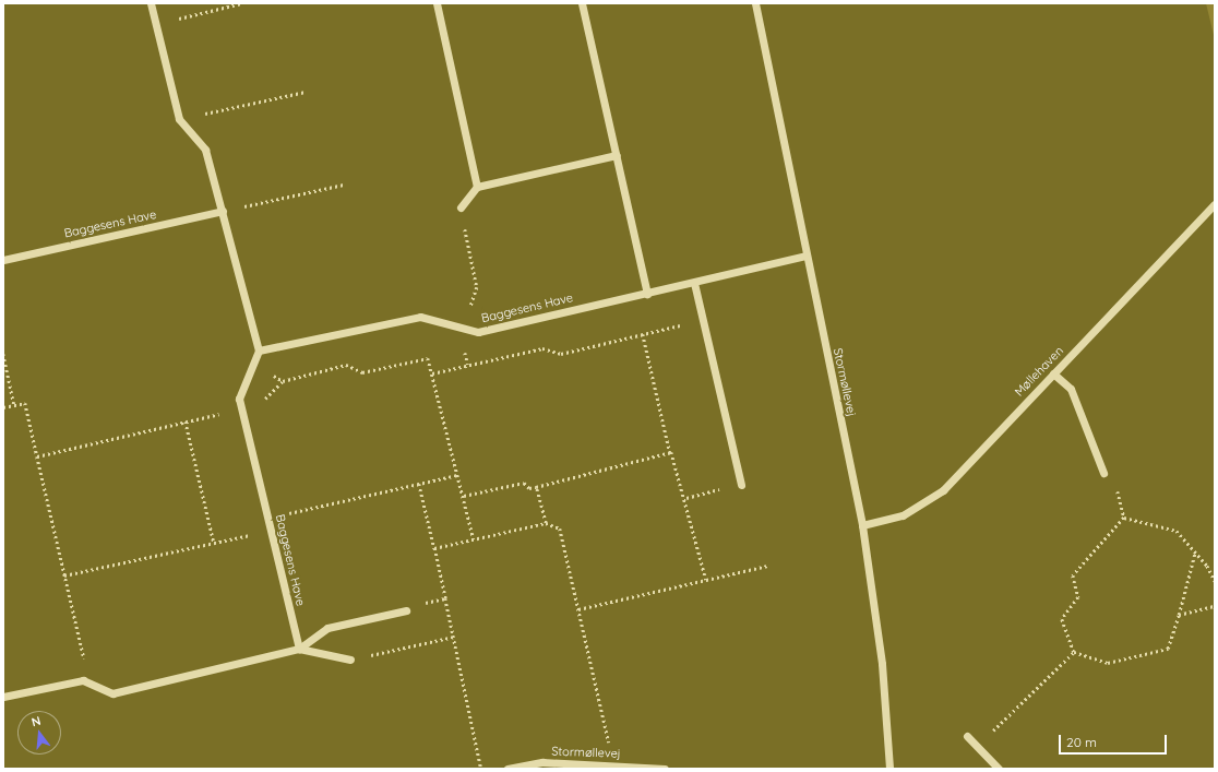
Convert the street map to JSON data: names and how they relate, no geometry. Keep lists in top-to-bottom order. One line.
{"streets":{"street":["Baggesens Have","Møllehaven","Stormøllevej"]},"crossings":[["Baggesens Have","Stormøllevej"],["Møllehaven","Stormøllevej"]],"scale_bar":"20 m","north":"top"}
